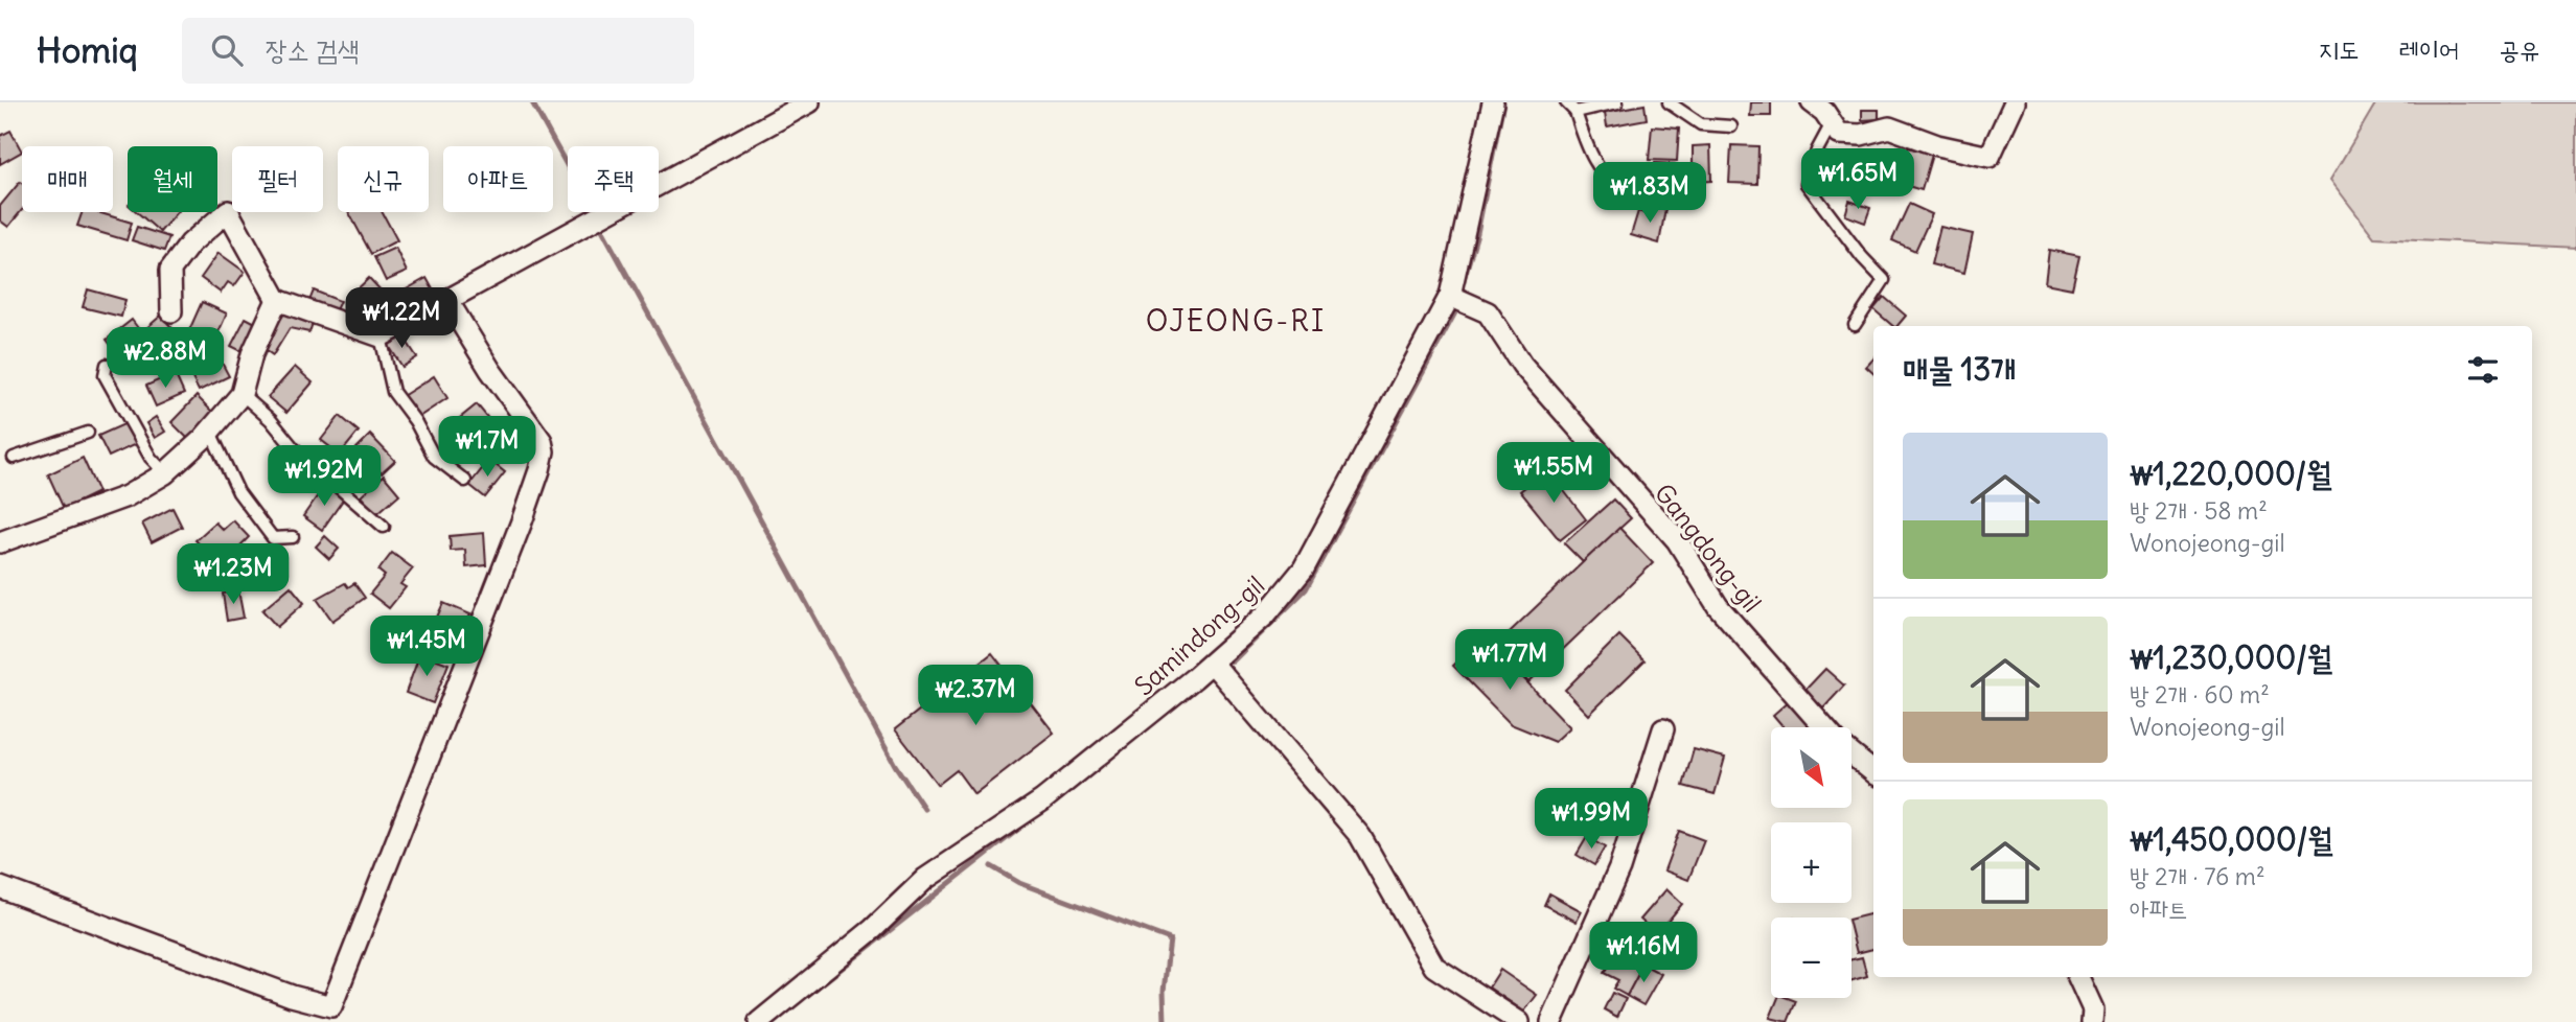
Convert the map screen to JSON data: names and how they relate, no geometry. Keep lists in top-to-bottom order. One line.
{"streets":{"street":["Gangdong-gil","Samindong-gil"]},"crossings":[["Gangdong-gil","Samindong-gil"]],"districts":["OJEONG-RI"],"north":"bottom right","page":{"header":"Homiq","search":"장소 검색","nav":["지도","레이어","공유"],"chip":["매매","월세","필터","신규","아파트","주택"],"price":["₩1.65M","₩1.83M","₩1.22M","₩2.88M","₩1.7M","₩1.55M","₩1.92M","₩1.23M","₩1.45M","₩1.77M","₩2.37M","₩1.99M","₩1.16M"],"heading":"매물 13개","list":[{"name":"₩1,220,000/월","note":"방 2개 · 58 m² · Wonojeong-gil"},{"name":"₩1,230,000/월","note":"방 2개 · 60 m² · Wonojeong-gil"},{"name":"₩1,450,000/월","note":"방 2개 · 76 m² · 아파트"}],"map_buttons":["+","−"]}}
